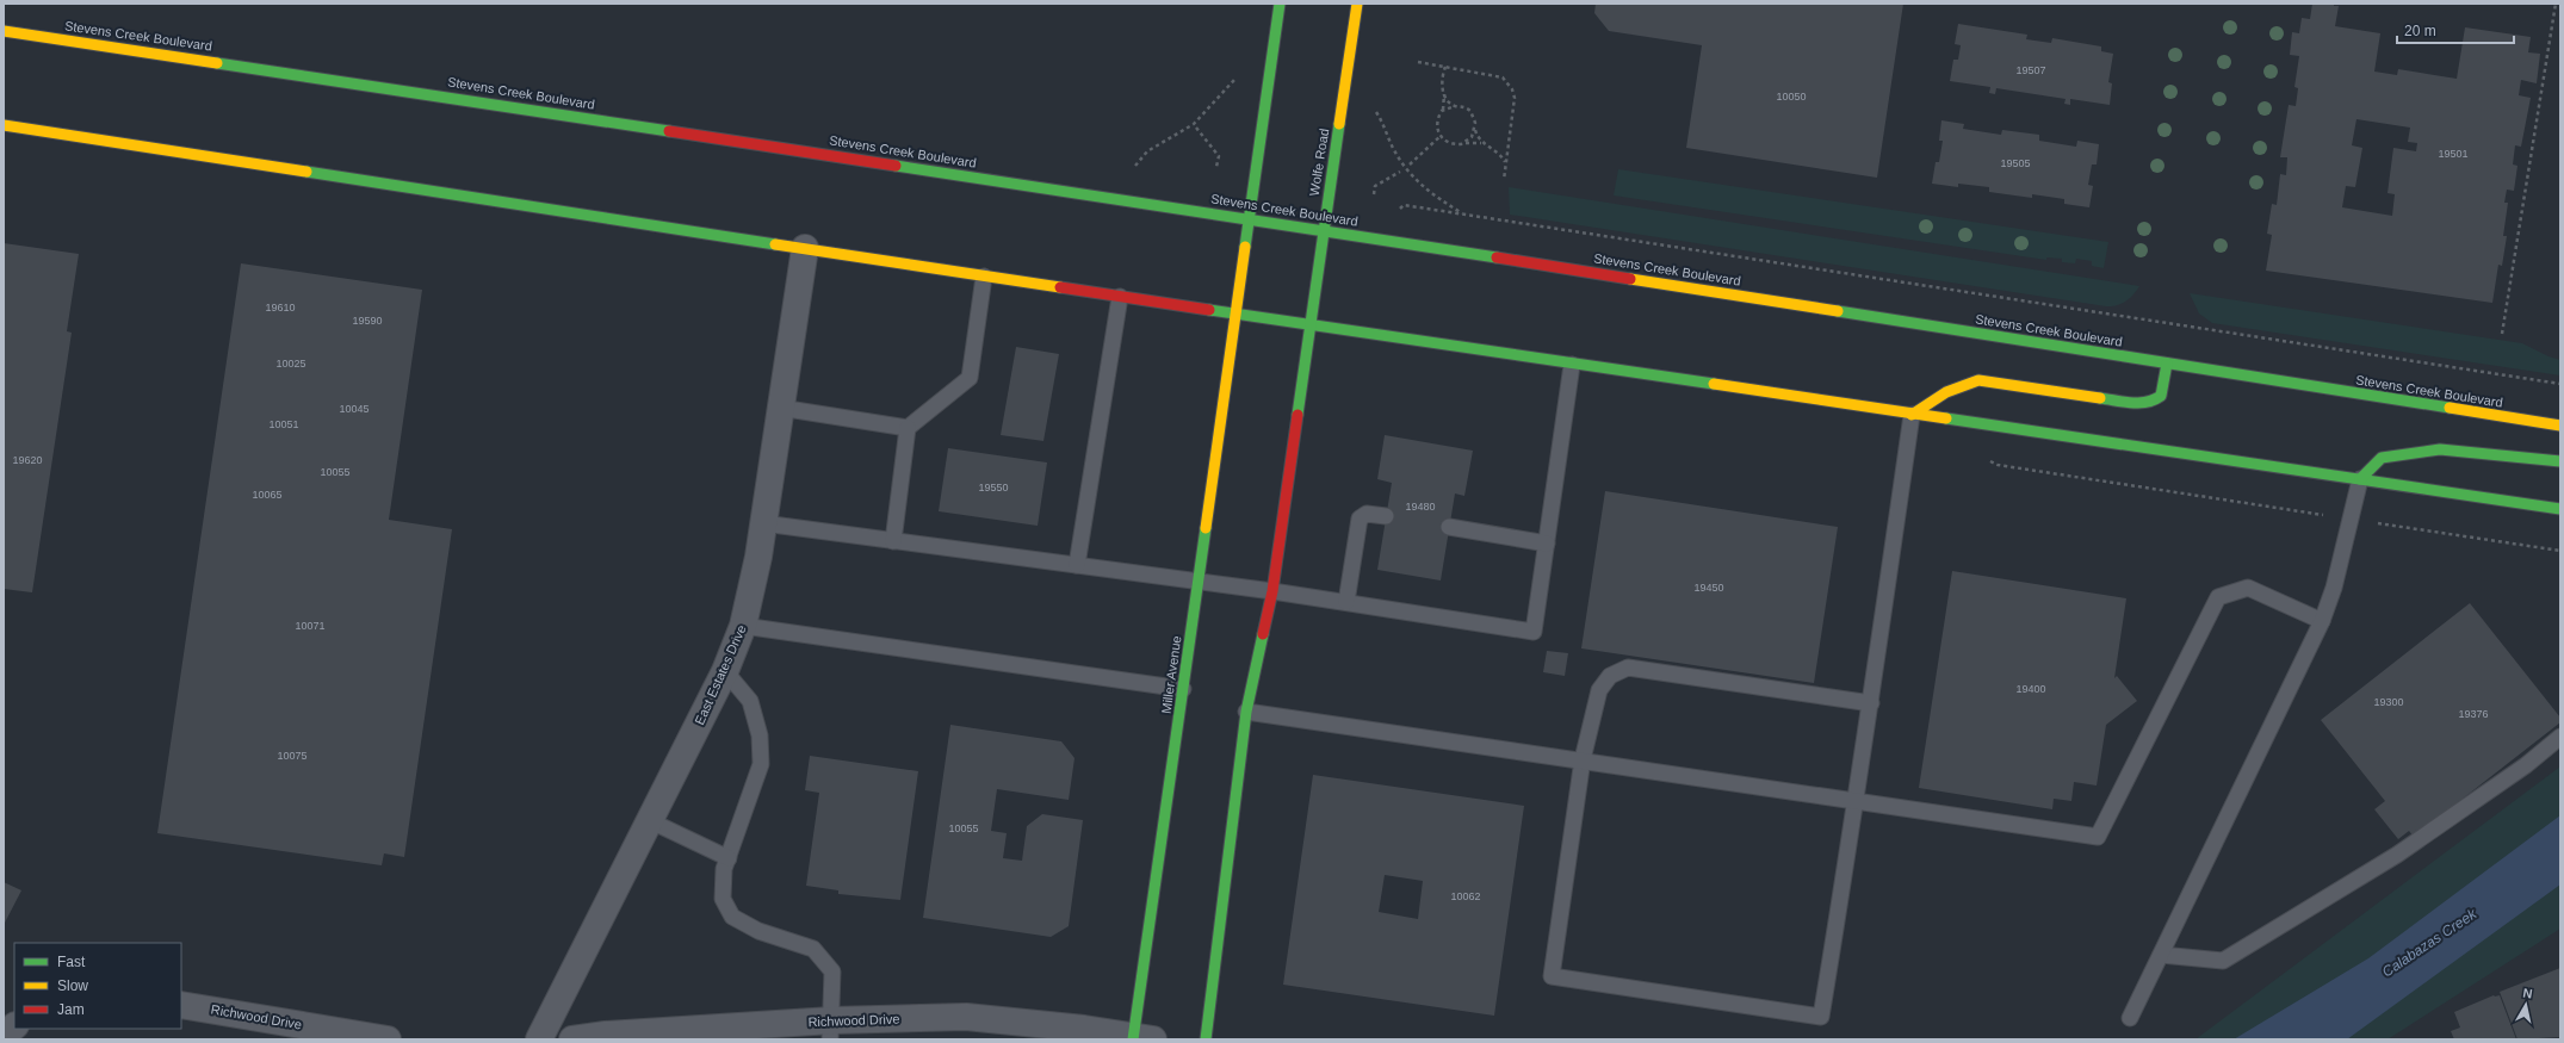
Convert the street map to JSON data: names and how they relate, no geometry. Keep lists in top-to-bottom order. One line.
{"streets":{"main road":["Stevens Creek Boulevard","Wolfe Road","Miller Avenue"],"street":["East Estates Drive","Richwood Drive"]},"crossings":[["Stevens Creek Boulevard","Wolfe Road"],["Miller Avenue","Richwood Drive"]],"water":["Calabazas Creek"],"house_numbers":["19507","10050","19501","19505","19610","19590","10025","10045","10051","19620","10055","19550","10065","19480","19450","10071","19400","19300","19376","10075","10055","10062"],"legend":["Fast","Slow","Jam"],"scale_bar":"20 m","north":"top"}
